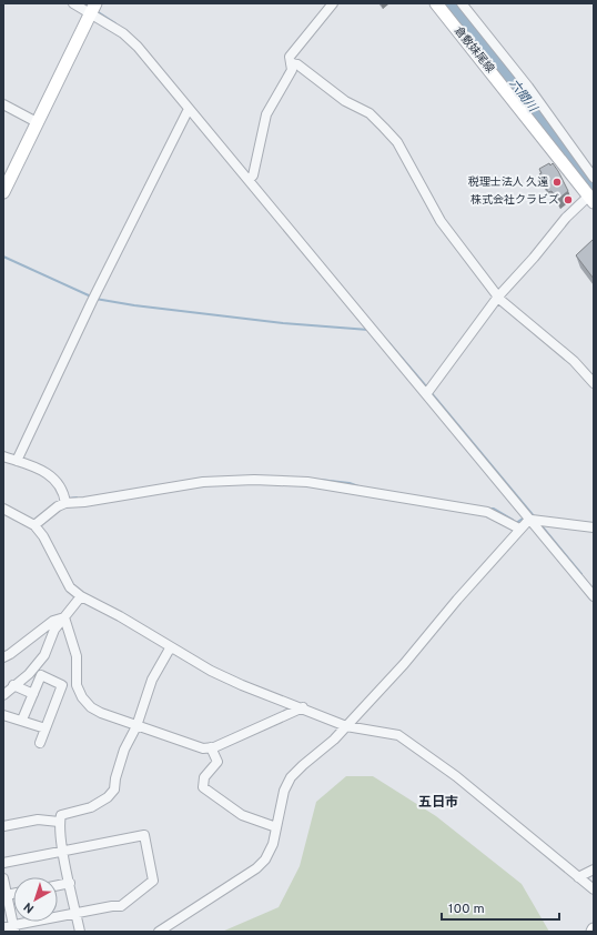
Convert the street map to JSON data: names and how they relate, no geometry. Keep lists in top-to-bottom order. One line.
{"streets":{"main road":["倉敷妹尾線"]},"districts":["五日市"],"water":["六間川"],"places":["税理士法人 久遠","株式会社クラビズ"],"scale_bar":"100 m","north":"bottom left"}
